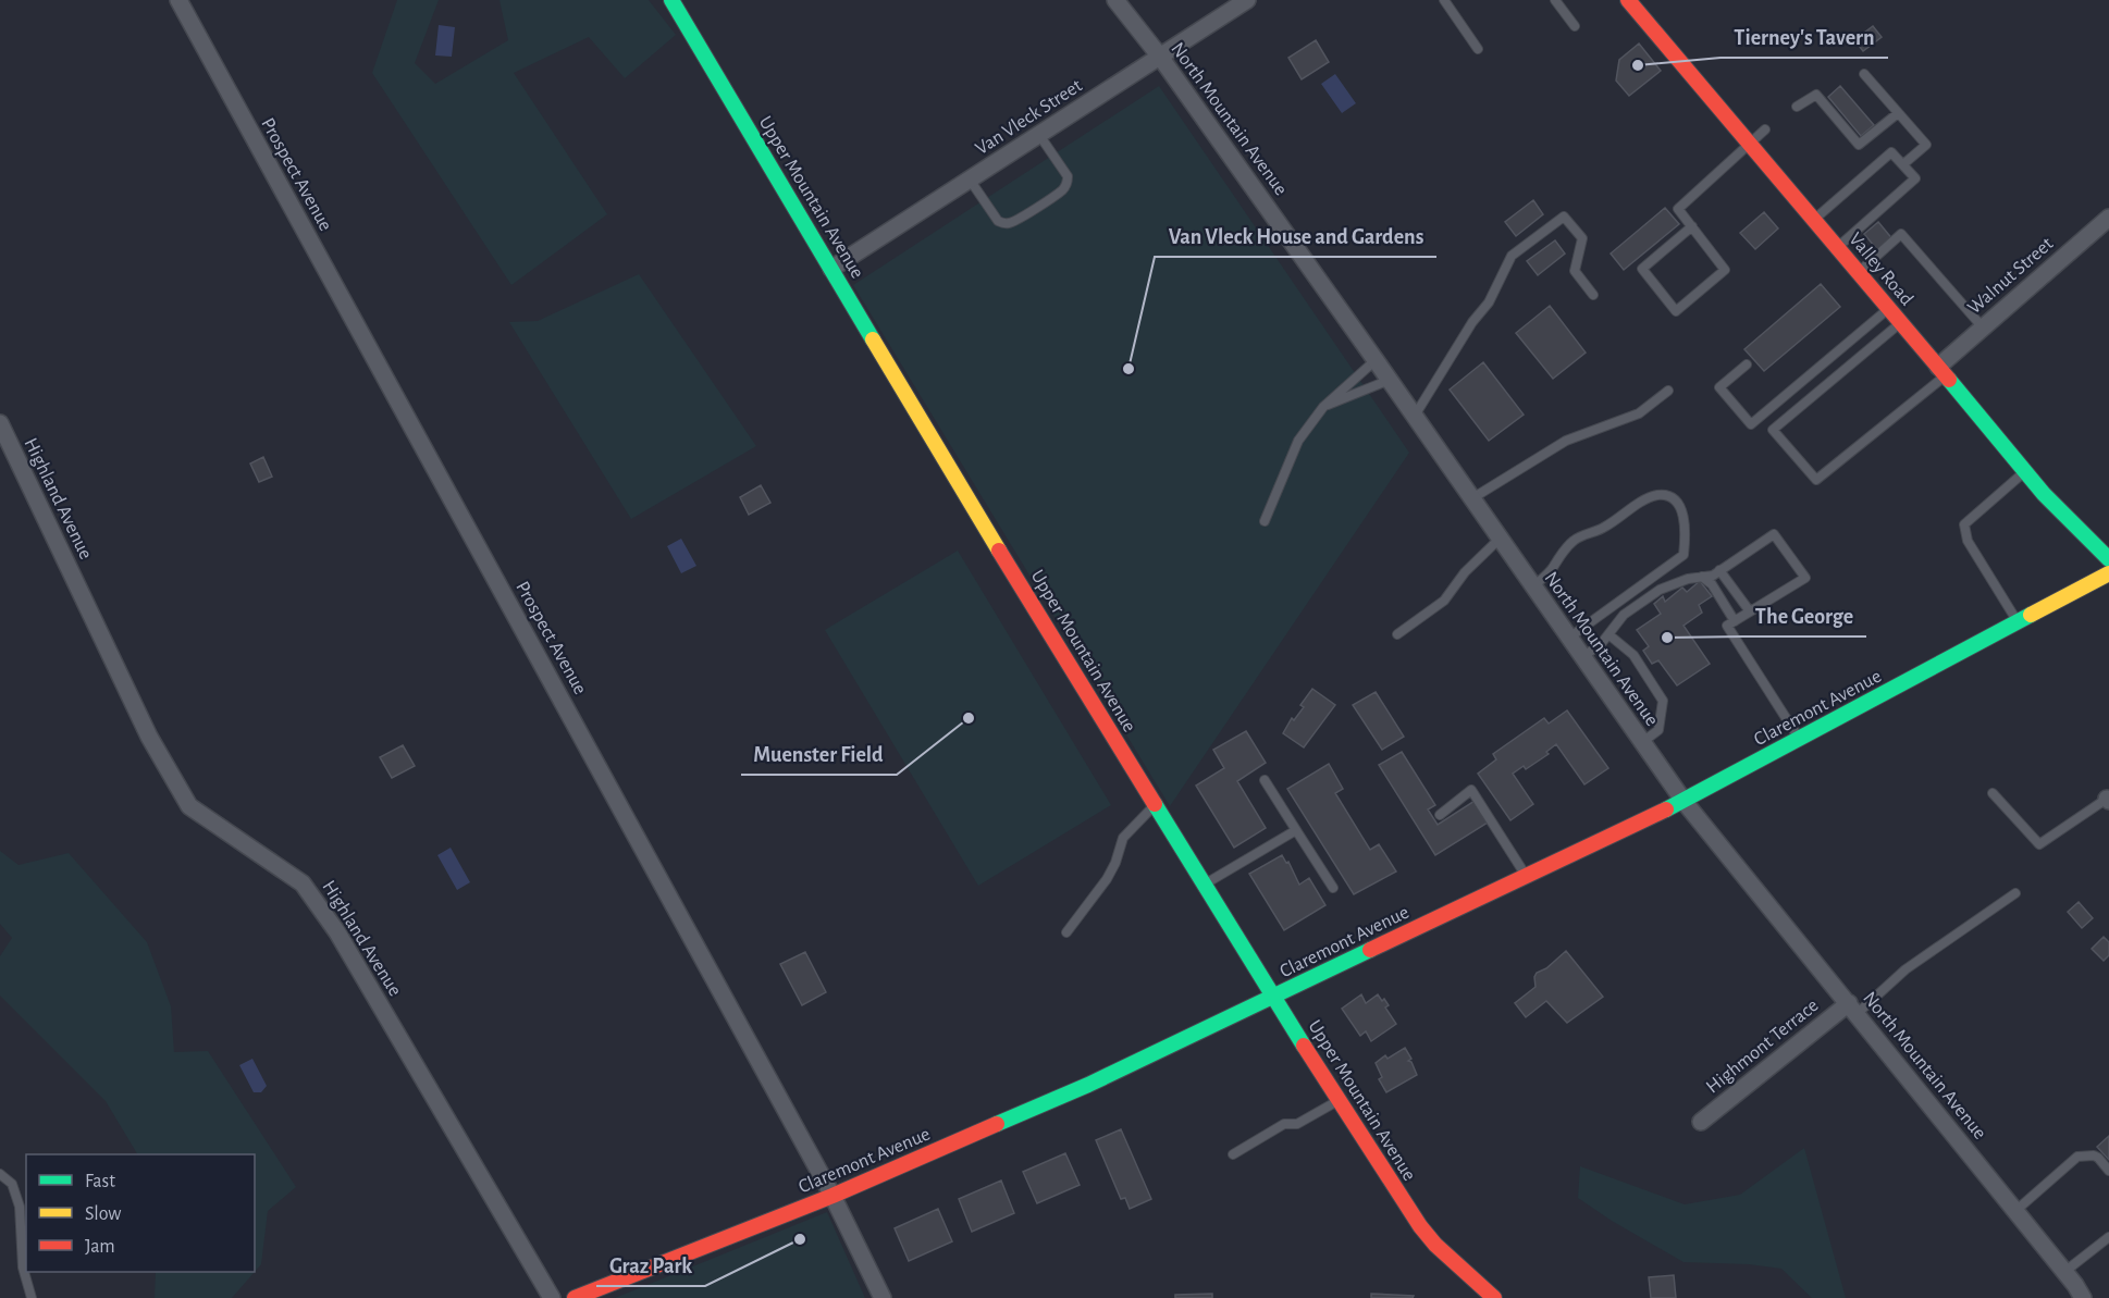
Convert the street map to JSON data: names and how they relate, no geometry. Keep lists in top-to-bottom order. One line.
{"streets":{"street":["Van Vleck Street","North Mountain Avenue","Prospect Avenue","Upper Mountain Avenue","Valley Road","Walnut Street","Highland Avenue","Claremont Avenue","Highmont Terrace"]},"crossings":[["Van Vleck Street","North Mountain Avenue"],["Van Vleck Street","Upper Mountain Avenue"],["North Mountain Avenue","Claremont Avenue"],["North Mountain Avenue","Highmont Terrace"],["Prospect Avenue","Claremont Avenue"],["Upper Mountain Avenue","Claremont Avenue"],["Valley Road","Walnut Street"]],"places":["Tierney's Tavern","Van Vleck House and Gardens","The George","Muenster Field","Graz Park"],"legend":["Fast","Slow","Jam"]}
